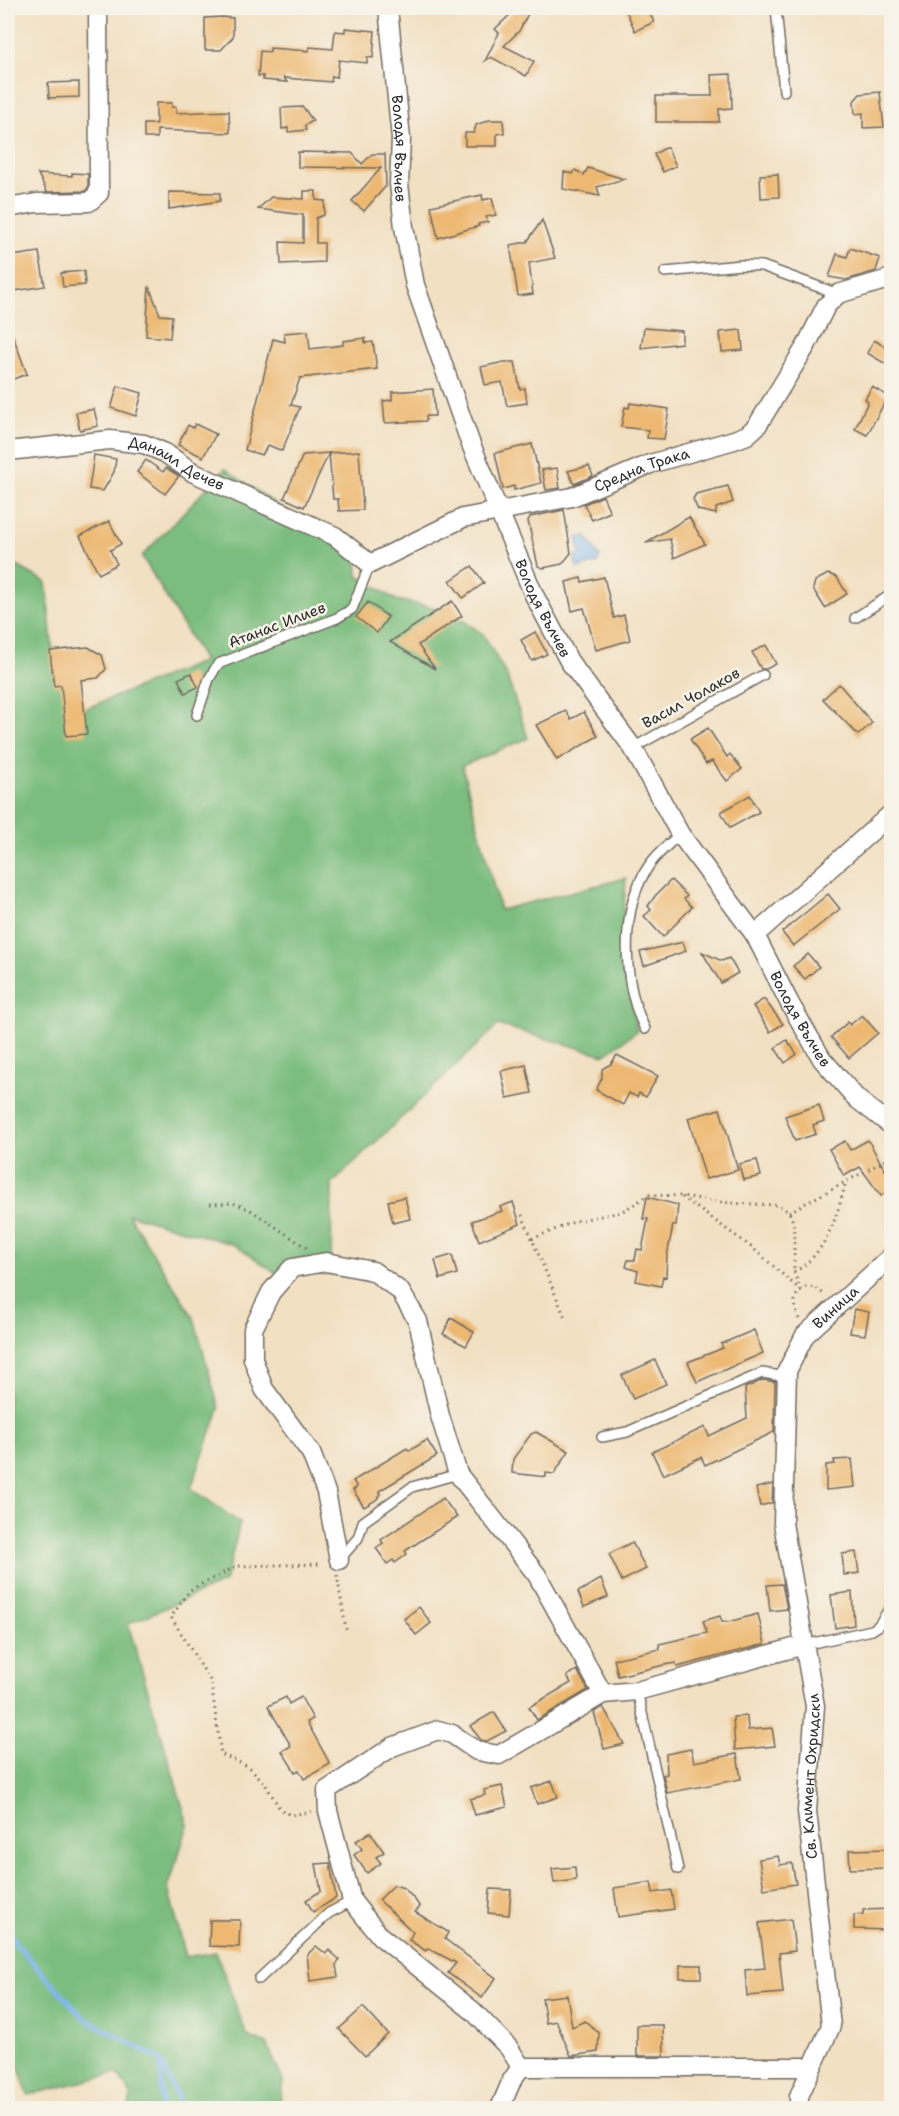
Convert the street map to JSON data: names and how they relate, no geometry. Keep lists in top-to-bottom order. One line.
{"streets":{"street":["Володя Вълчев","Данаил Дечев","Средна Трака","Виница","Св. Климент Охридски"],"lane":["Атанас Илиев","Васил Чолаков"]},"crossings":[["Володя Вълчев","Средна Трака"],["Володя Вълчев","Васил Чолаков"],["Данаил Дечев","Средна Трака"],["Данаил Дечев","Атанас Илиев"],["Средна Трака","Атанас Илиев"],["Виница","Св. Климент Охридски"]]}
